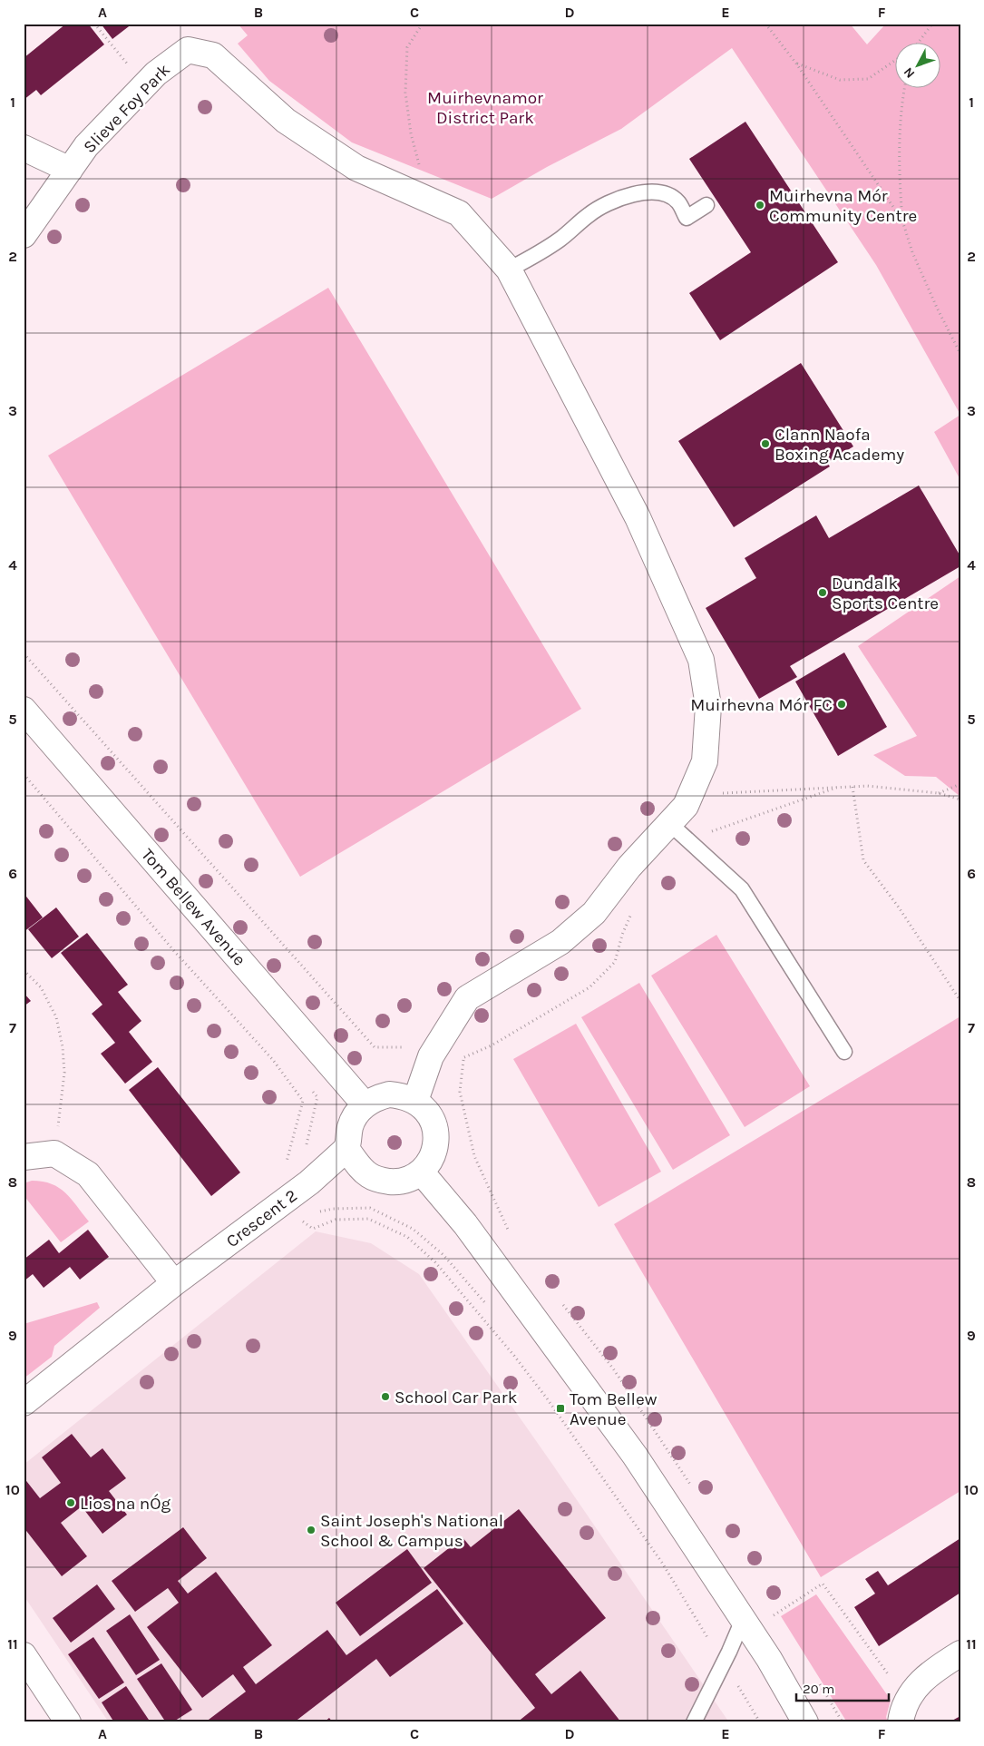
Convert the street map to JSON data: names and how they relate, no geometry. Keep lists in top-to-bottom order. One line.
{"streets":{"street":["Slieve Foy Park","Tom Bellew Avenue","Crescent 2"]},"crossings":[["Tom Bellew Avenue","Crescent 2"]],"parks":["Muirhevnamor District Park"],"places":{"other":["Muirhevna Mór Community Centre","Clann Naofa Boxing Academy","Dundalk Sports Centre","Muirhevna Mór FC","School Car Park","Lios na nÓg","Saint Joseph's National School & Campus"],"transit":["Tom Bellew Avenue"]},"scale_bar":"20 m","north":"bottom left","grid":{"columns":["A","B","C","D","E","F"],"rows":["1","2","3","4","5","6","7","8","9","10","11"]}}
